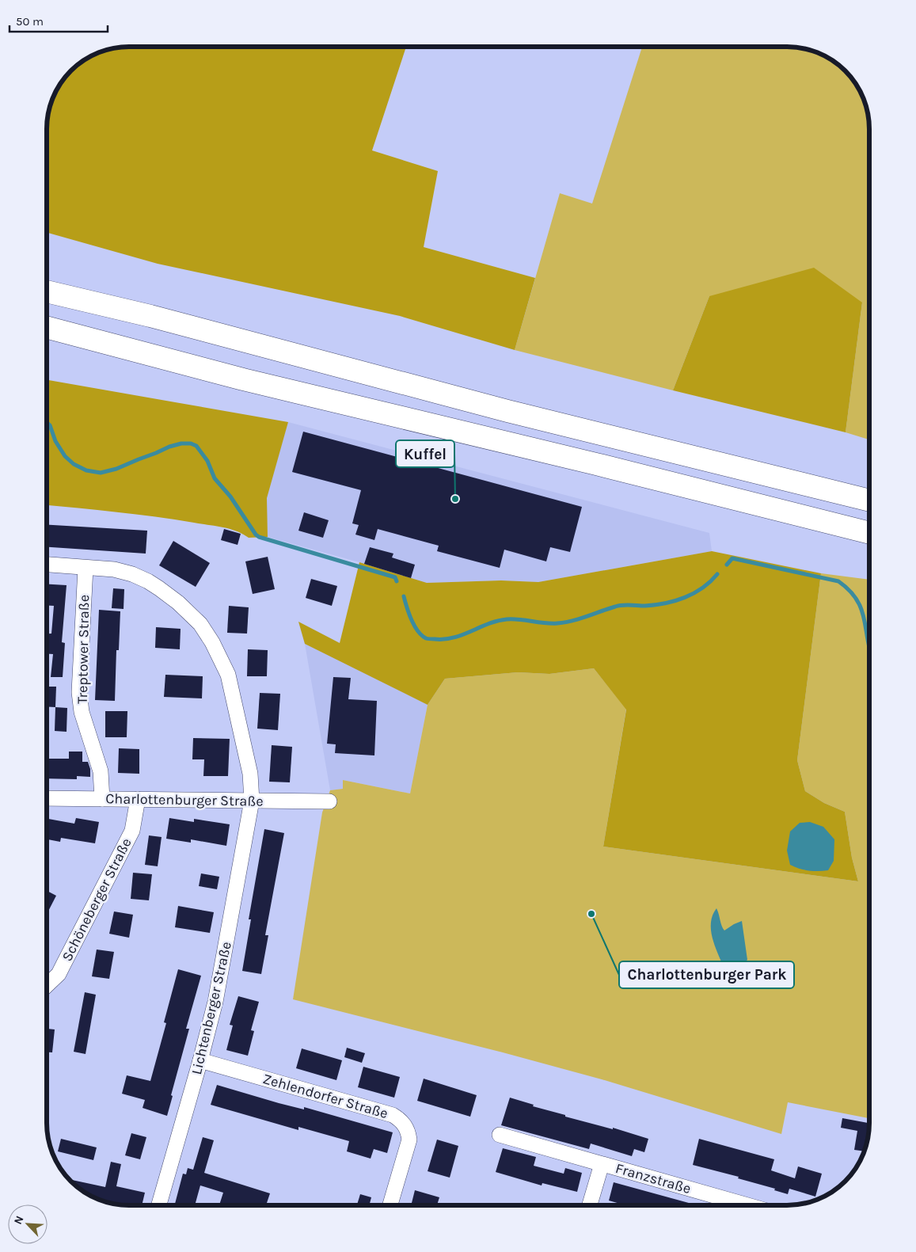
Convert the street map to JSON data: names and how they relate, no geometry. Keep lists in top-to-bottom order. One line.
{"streets":{"street":["Treptower Straße","Charlottenburger Straße","Schöneberger Straße","Lichtenberger Straße","Zehlendorfer Straße","Franzstraße"]},"crossings":[["Treptower Straße","Charlottenburger Straße"],["Treptower Straße","Lichtenberger Straße"],["Charlottenburger Straße","Schöneberger Straße"],["Charlottenburger Straße","Lichtenberger Straße"],["Lichtenberger Straße","Zehlendorfer Straße"]],"places":["Kuffel","Charlottenburger Park"],"scale_bar":"50 m","north":"top left"}
